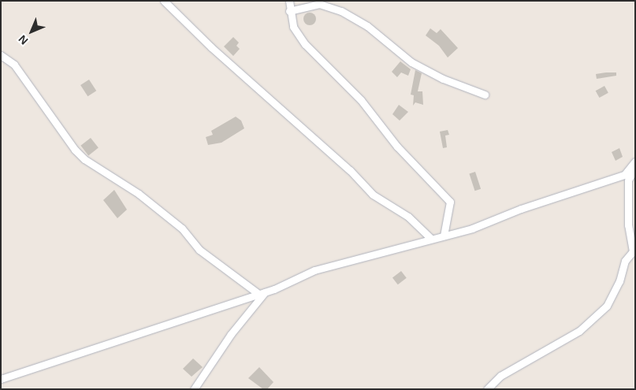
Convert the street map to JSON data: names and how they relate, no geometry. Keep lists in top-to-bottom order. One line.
{"north":"bottom left"}
